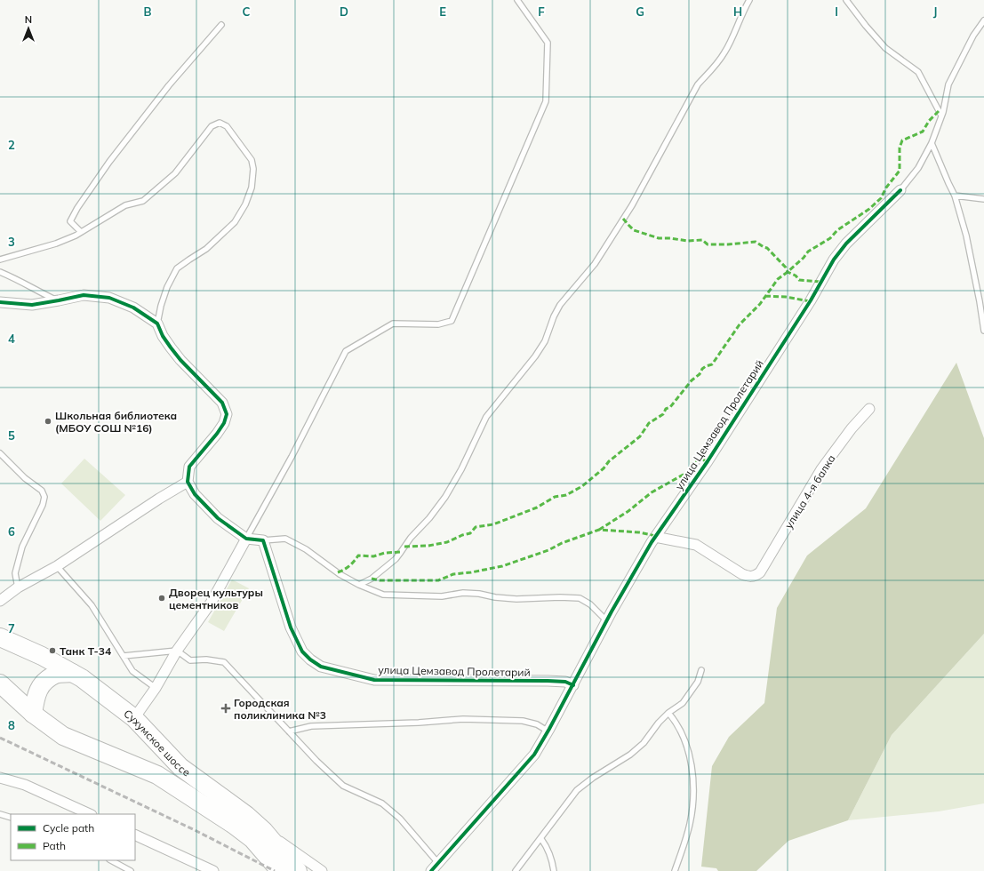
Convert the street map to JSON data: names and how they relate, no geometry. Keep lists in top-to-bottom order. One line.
{"streets":{"highway":["Сухумское шоссе"],"street":["улица Цемзавод Пролетарий","улица 4-я балка"]},"crossings":[["улица Цемзавод Пролетарий","улица 4-я балка"]],"places":{"other":["Школьная библиотека (МБОУ СОШ №16)","Дворец культуры цементников","Танк Т-34"],"health":["Городская поликлиника №3"]},"legend":["Cycle path","Path"],"north":"top","grid":{"columns":["B","C","D","E","F","G","H","I","J"],"rows":["2","3","4","5","6","7","8"]}}
